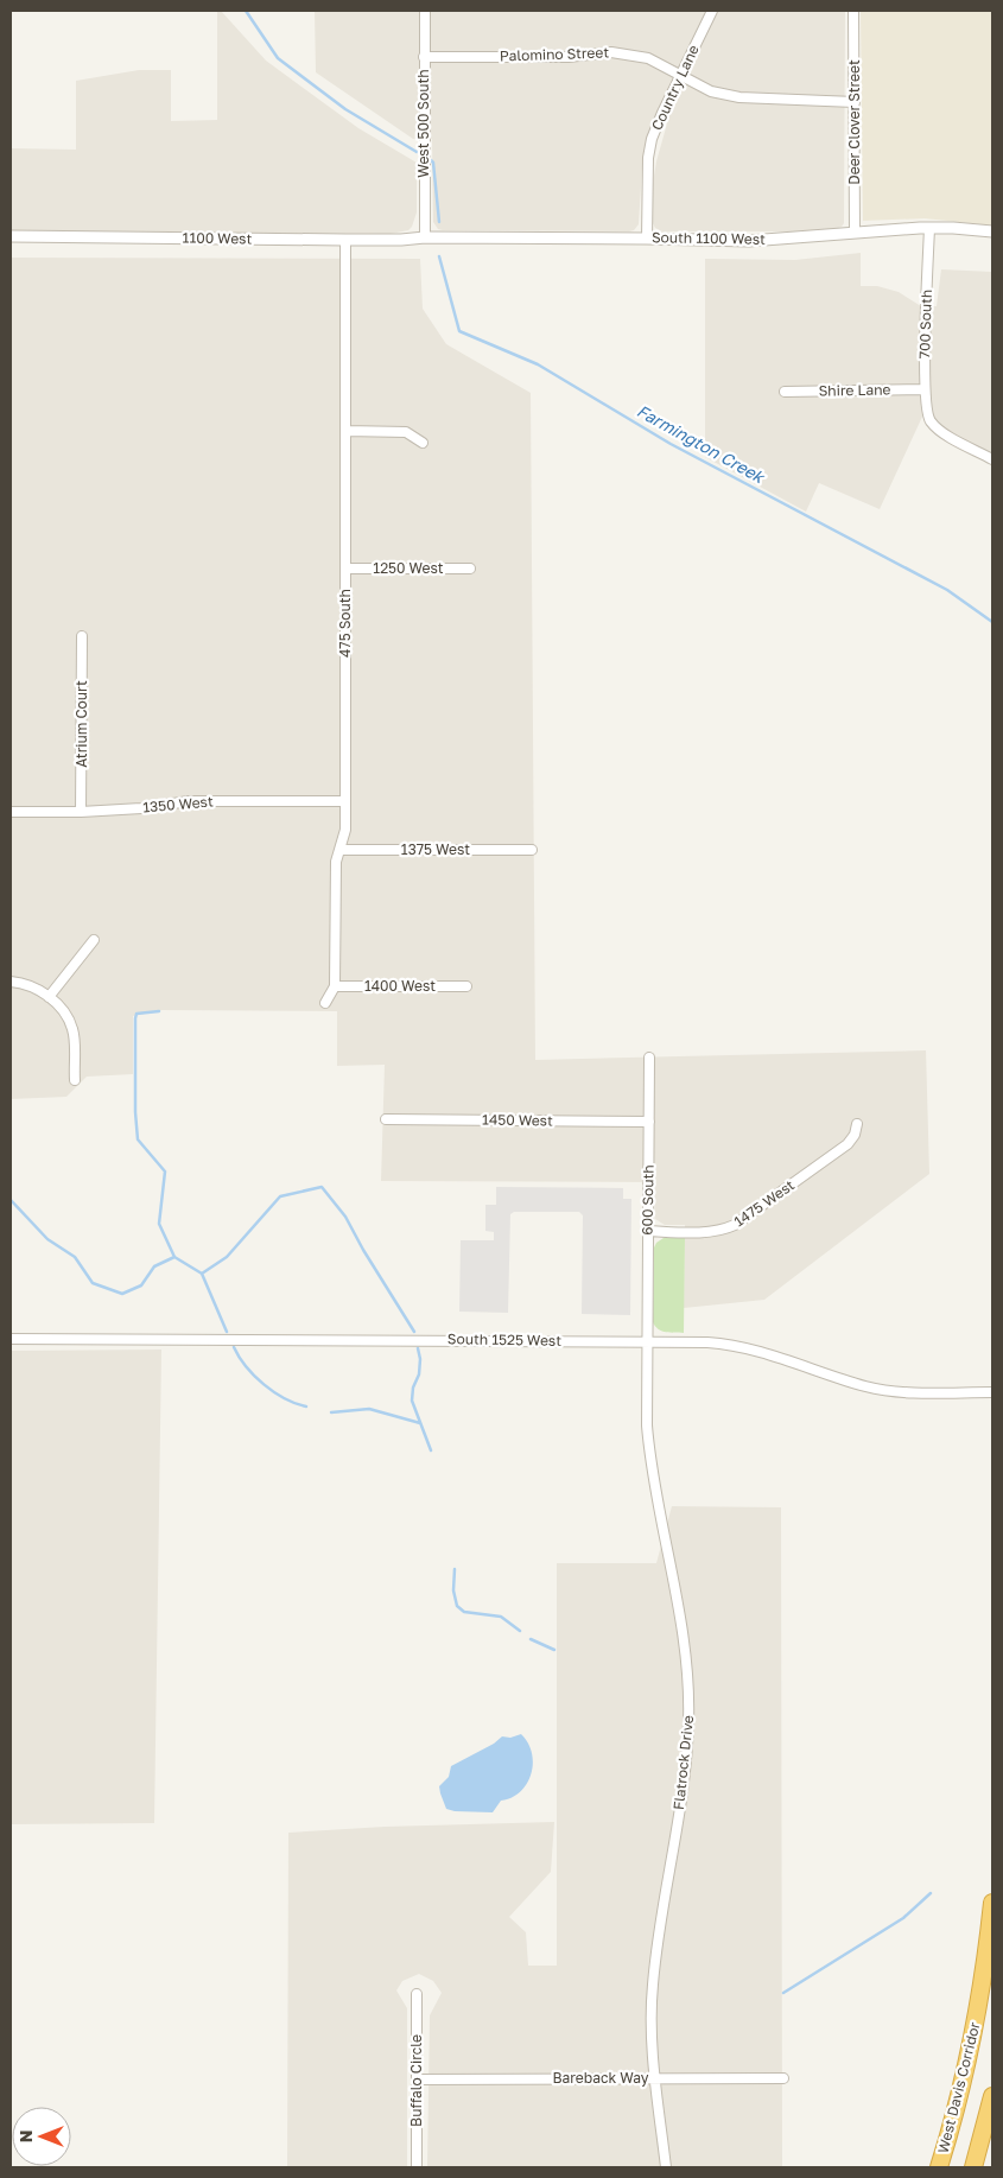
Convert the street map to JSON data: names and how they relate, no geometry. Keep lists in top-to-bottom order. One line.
{"streets":{"highway":["West Davis Corridor"],"street":["Palomino Street","Country Lane","Deer Clover Street","West 500 South","1100 West","South 1100 West","700 South","Shire Lane","1250 West","475 South","Atrium Court","1350 West","1375 West","1400 West","1450 West","600 South","1475 West","South 1525 West","Flatrock Drive","Bareback Way","Buffalo Circle"]},"crossings":[["Palomino Street","Country Lane"],["Palomino Street","Deer Clover Street"],["Palomino Street","West 500 South"],["Country Lane","South 1100 West"],["Deer Clover Street","South 1100 West"],["West 500 South","1100 West"],["West 500 South","South 1100 West"],["1100 West","South 1100 West"],["1100 West","475 South"],["South 1100 West","700 South"],["700 South","Shire Lane"],["1250 West","475 South"],["475 South","1350 West"],["475 South","1375 West"],["475 South","1400 West"],["Atrium Court","1350 West"],["1450 West","600 South"],["600 South","1475 West"],["600 South","South 1525 West"],["600 South","Flatrock Drive"],["South 1525 West","Flatrock Drive"],["Flatrock Drive","Bareback Way"],["Bareback Way","Buffalo Circle"]],"water":["Farmington Creek"],"north":"left"}
